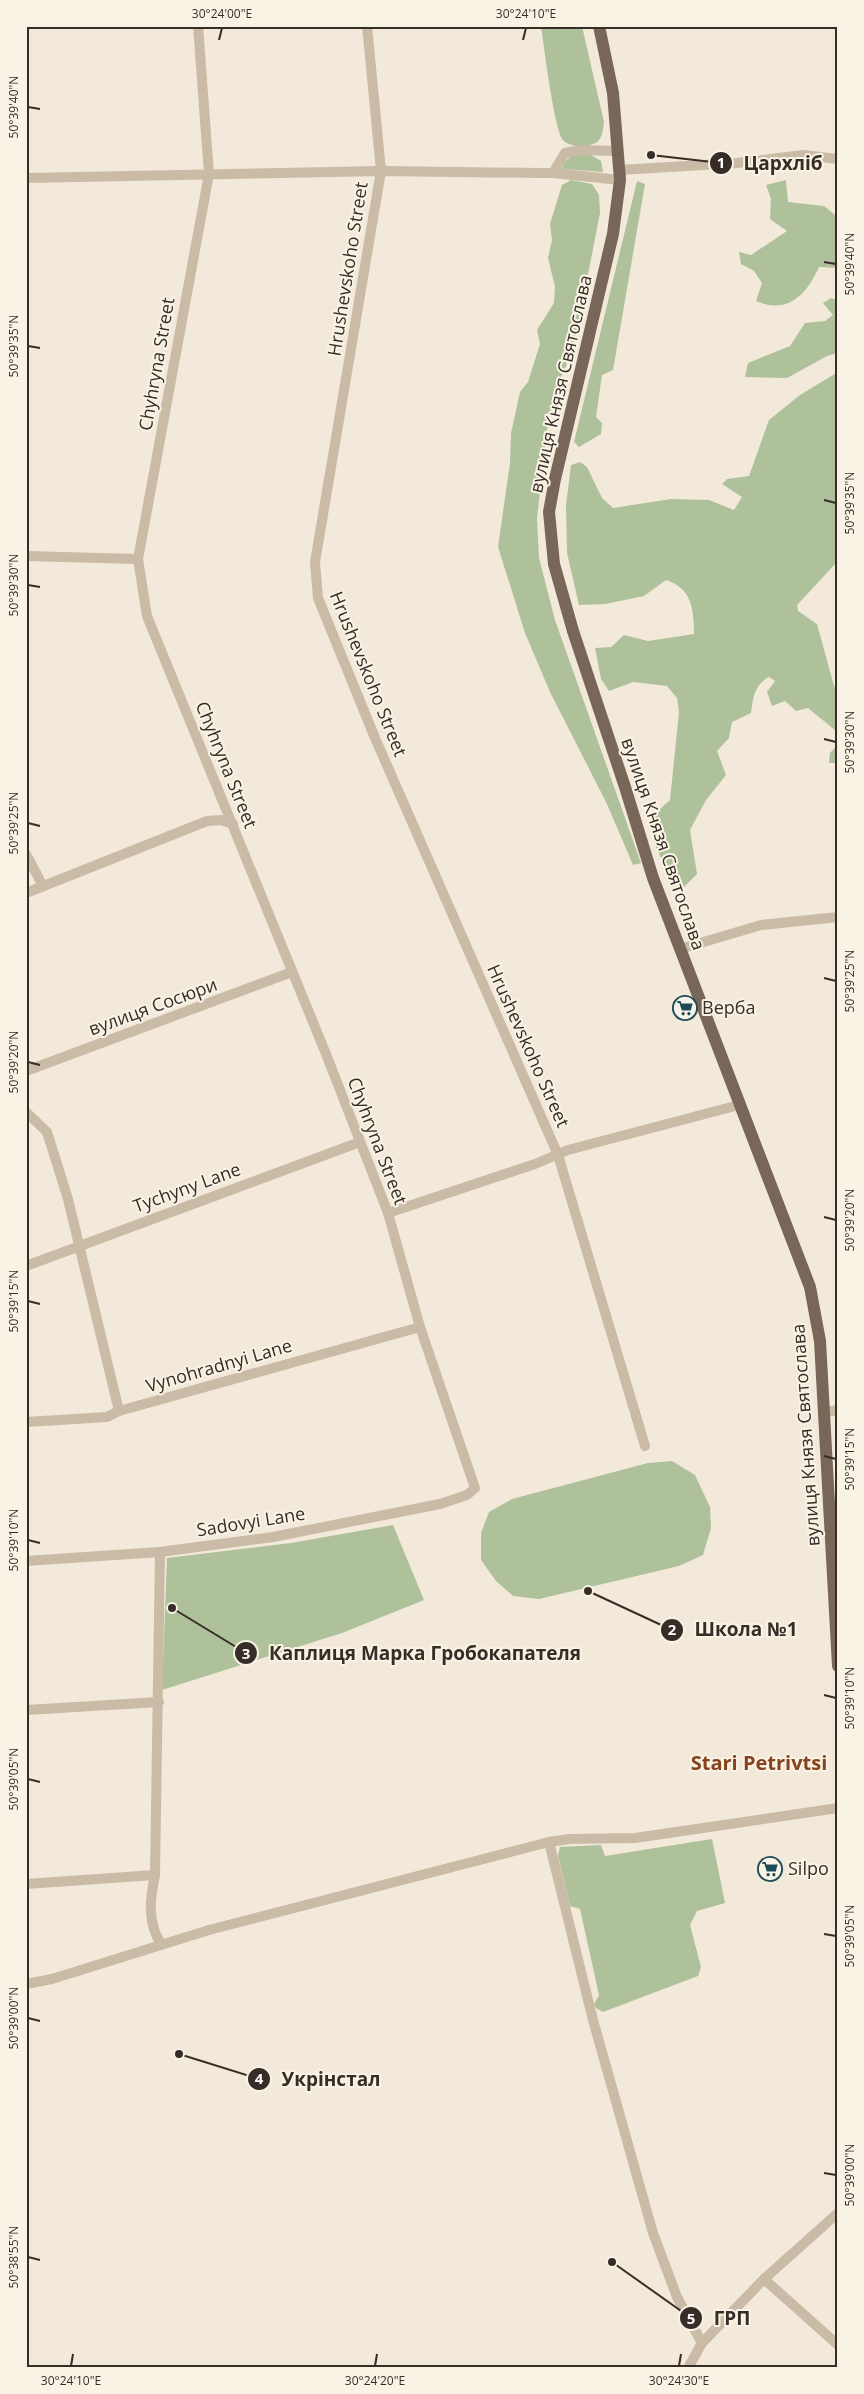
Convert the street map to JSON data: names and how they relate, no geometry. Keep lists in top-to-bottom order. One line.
{"streets":{"main road":["вулиця Князя Святослава"],"street":["Hrushevskoho Street","Chyhryna Street","вулиця Сосюри","Tychyny Lane","Vynohradnyi Lane","Sadovyi Lane"]},"crossings":[["Chyhryna Street","вулиця Сосюри"],["Chyhryna Street","Tychyny Lane"],["Chyhryna Street","Vynohradnyi Lane"],["Chyhryna Street","Sadovyi Lane"]],"districts":["Stari Petrivtsi"],"places":{"other":["Цархліб","Школа №1","Каплиця Марка Гробокапателя","Укрінстал","ГРП"],"supermarket":["Верба","Silpo"]},"coordinates":["30°24'00\"E","30°24'10\"E","50°39'40\"N","50°39'35\"N","50°39'30\"N","50°39'25\"N","50°39'20\"N","50°39'15\"N","50°39'10\"N","50°39'05\"N","50°39'00\"N","50°38'55\"N","30°24'20\"E","30°24'30\"E"]}
